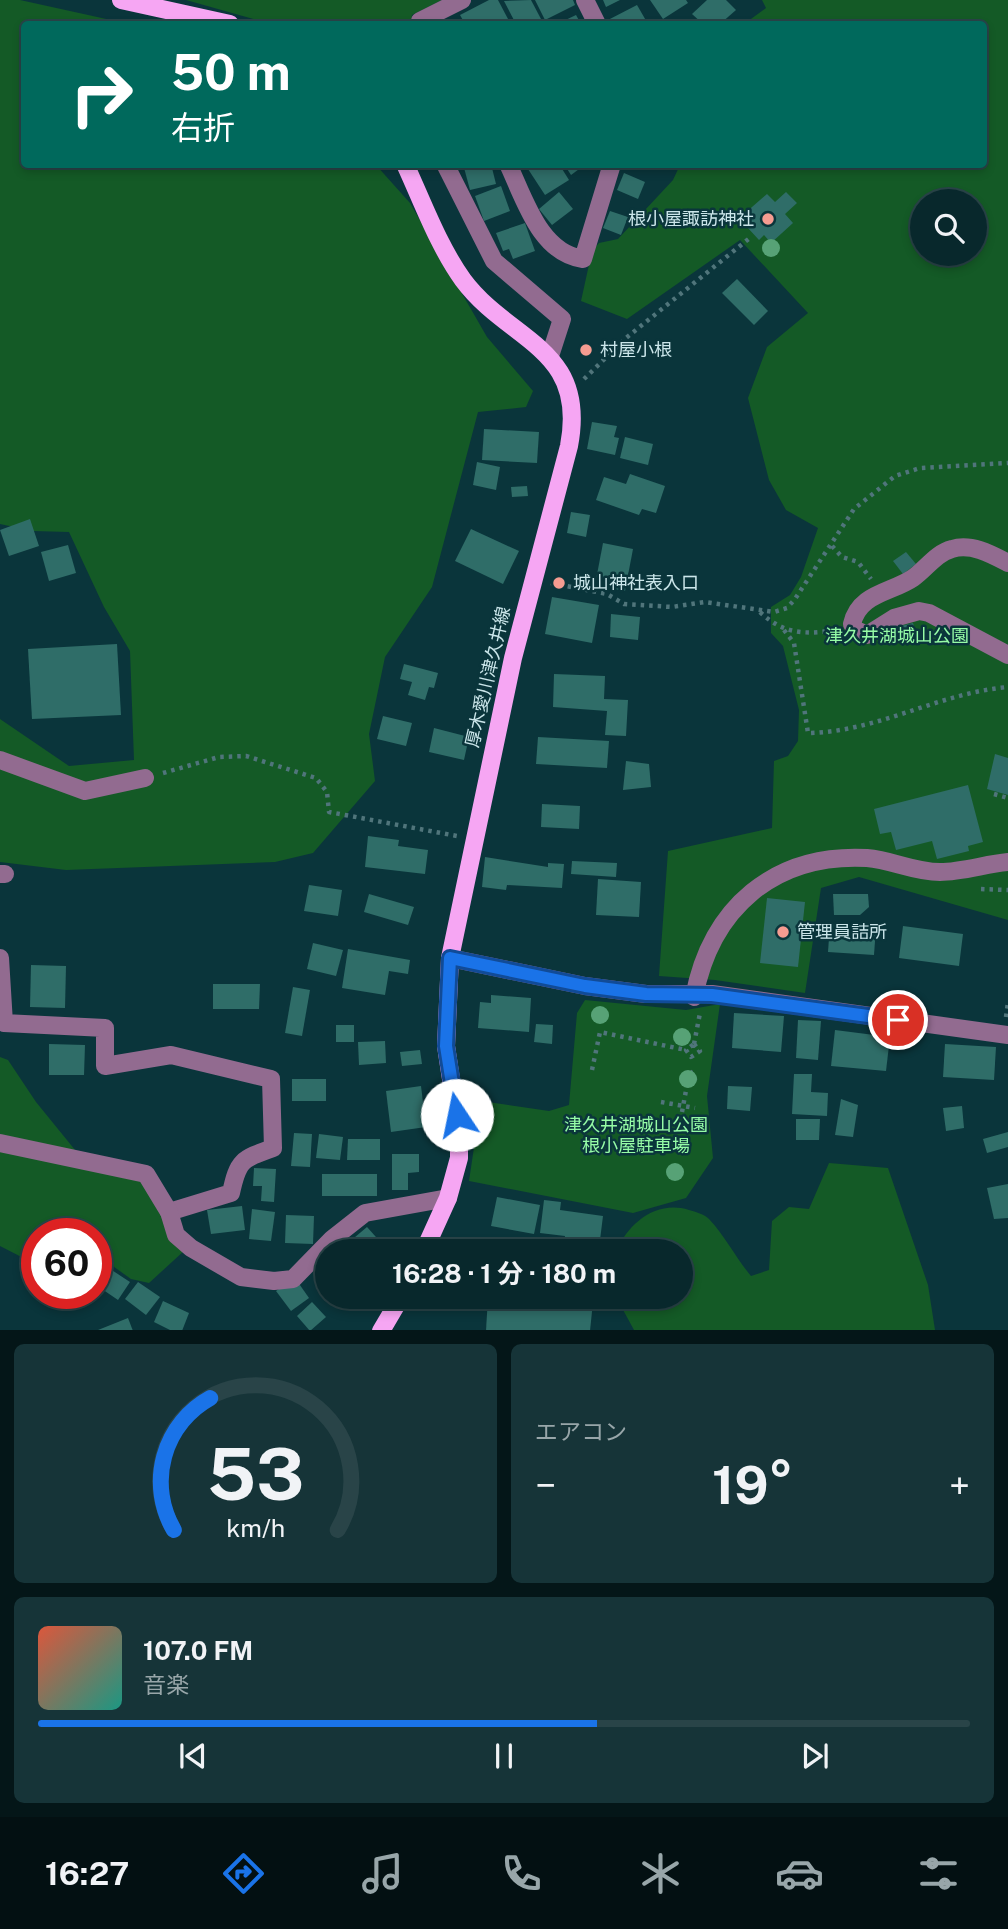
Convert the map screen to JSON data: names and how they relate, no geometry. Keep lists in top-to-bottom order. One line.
{"streets":{"main road":["厚木愛川津久井線"]},"parks":["津久井湖城山公園","津久井湖城山公園 根小屋駐車場"],"places":["根小屋諏訪神社","村屋小根","城山神社表入口","管理員詰所"],"page":{"turn":["50 m","右折"],"limit":"60","trip":"16:28 · 1 分 · 180 m","tile":"エアコン","heat":["−","19°","+"],"song":["107.0 FM","音楽"],"tabs":"16:27","gauge":["53","km/h"]}}
